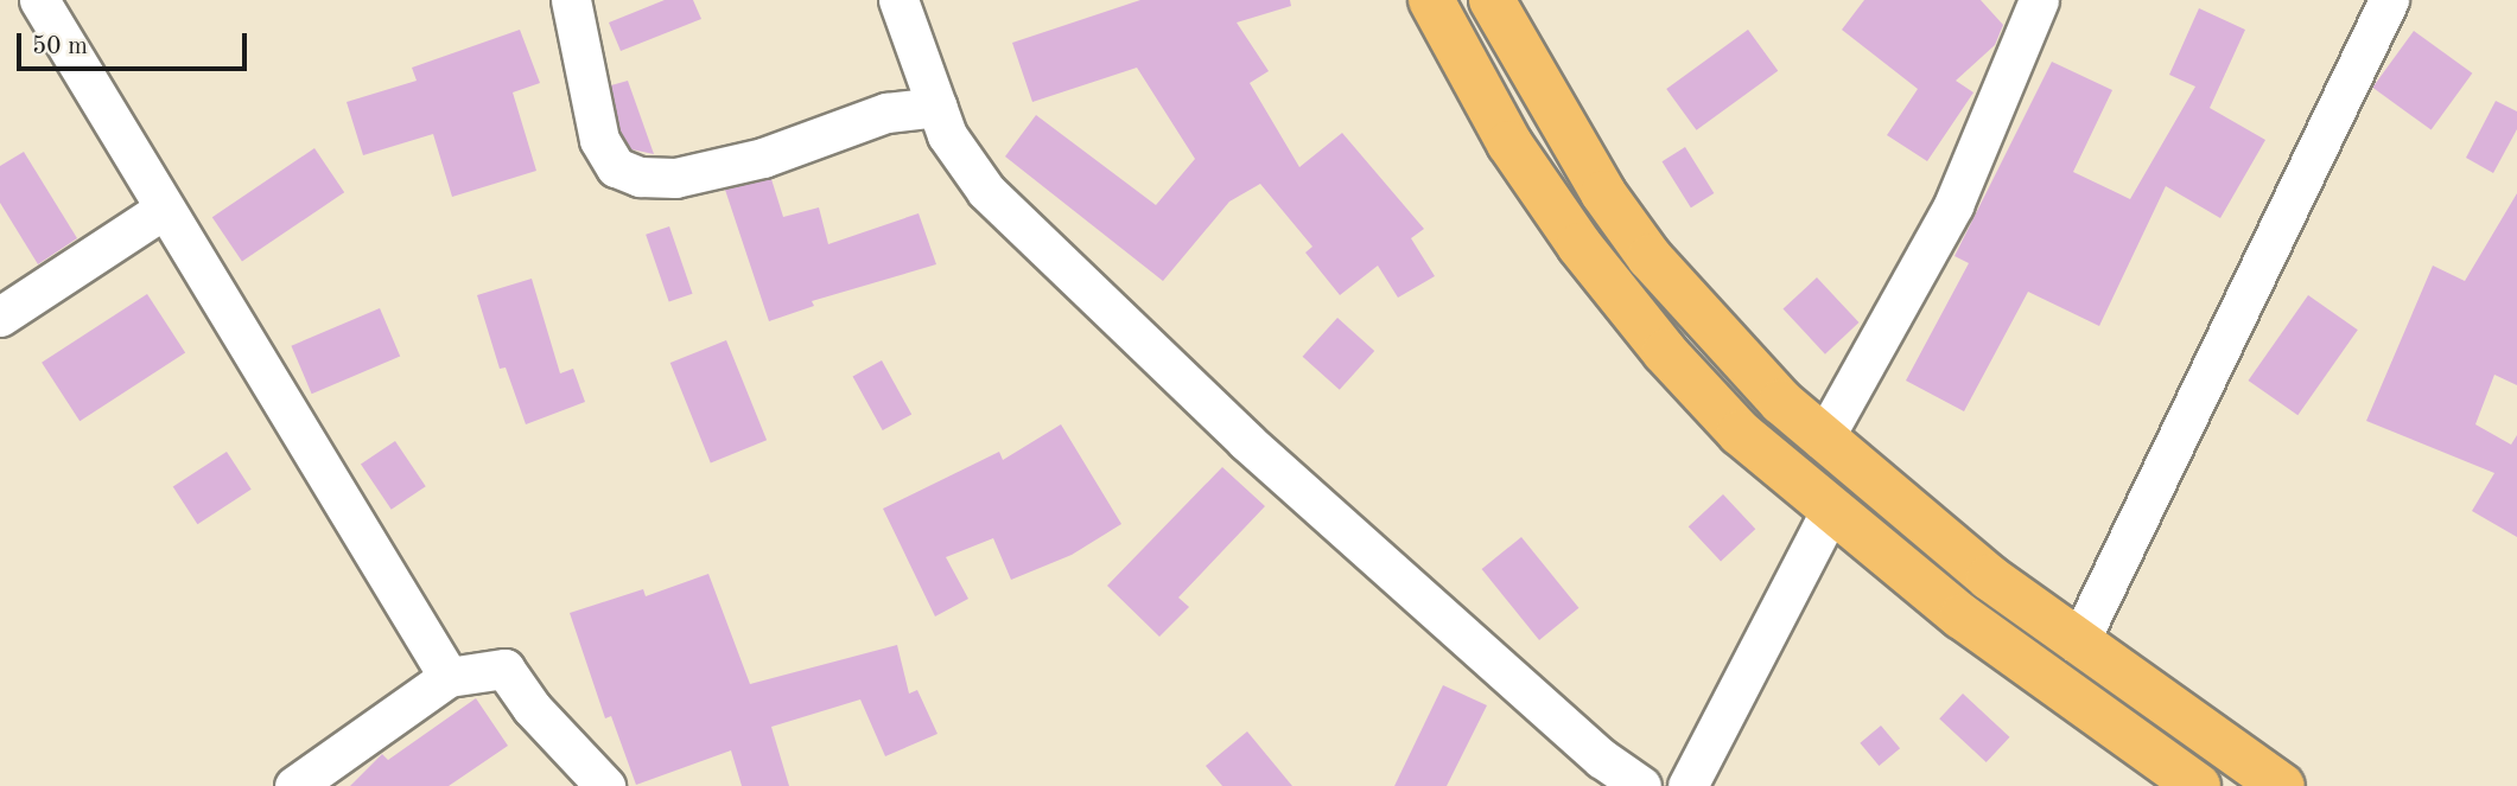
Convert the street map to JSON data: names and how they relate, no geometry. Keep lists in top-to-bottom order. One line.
{"scale_bar":"50 m"}
